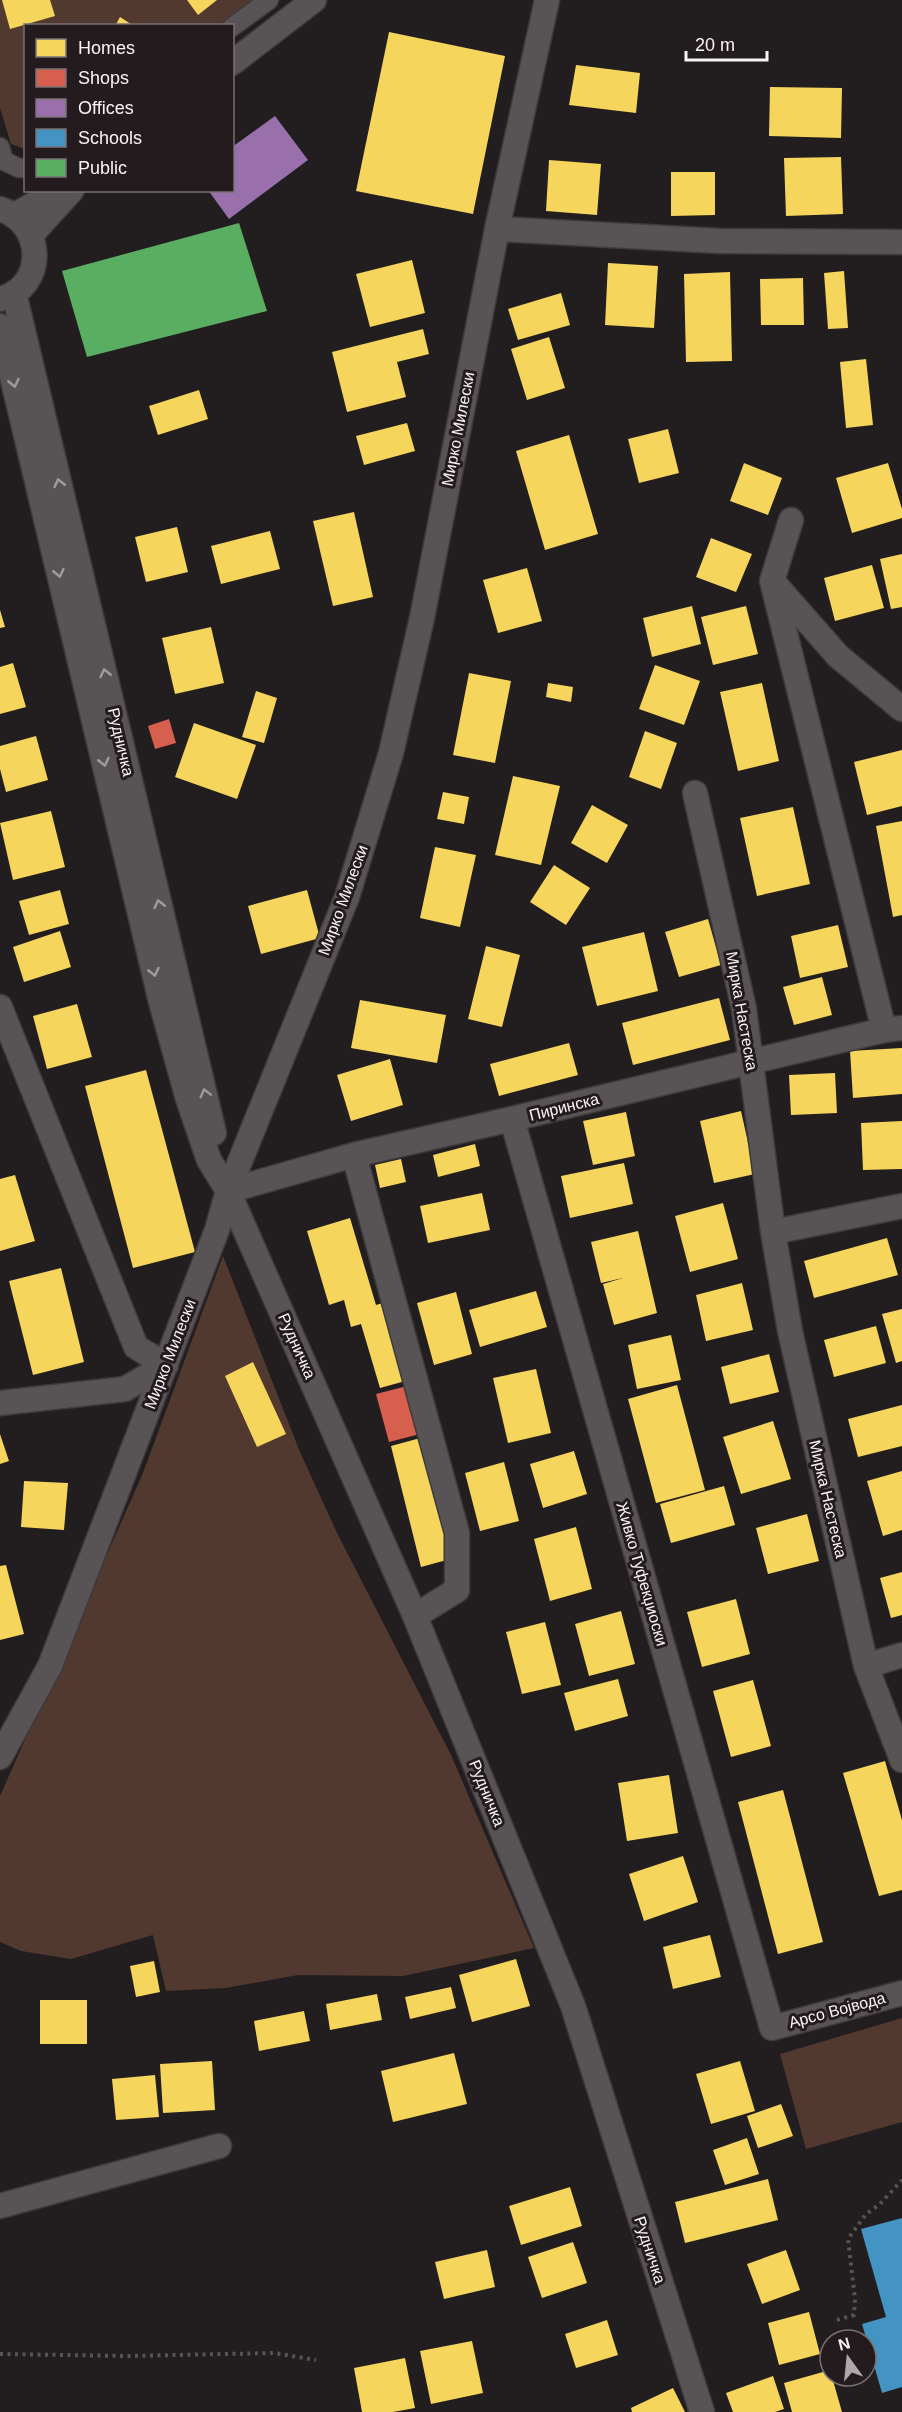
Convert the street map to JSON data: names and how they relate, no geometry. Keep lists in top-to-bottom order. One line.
{"streets":{"street":["Мирко Милески","Рудничка","Мирка Настеска","Пиринска","Живко Туфекџиоски","Арсо Војвода"]},"crossings":[["Мирко Милески","Рудничка"],["Мирко Милески","Пиринска"],["Рудничка","Пиринска"],["Мирка Настеска","Пиринска"],["Пиринска","Живко Туфекџиоски"],["Живко Туфекџиоски","Арсо Војвода"]],"legend":["Homes","Shops","Offices","Schools","Public"],"scale_bar":"20 m","north":"top"}
